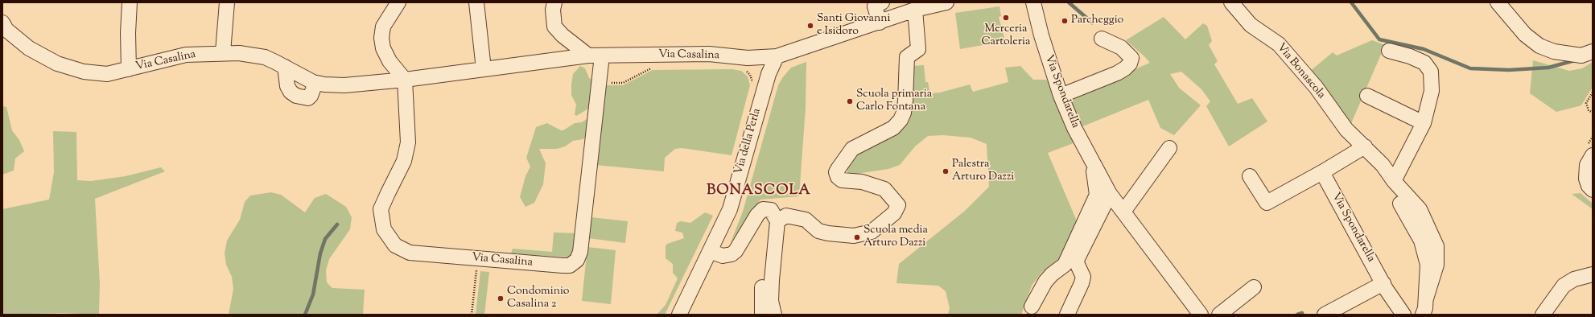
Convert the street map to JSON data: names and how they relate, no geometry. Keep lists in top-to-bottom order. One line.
{"streets":{"street":["Via Casalina","Via Bonascola","Via Spondarella","Via della Perla"]},"crossings":[["Via Casalina","Via della Perla"]],"districts":["BONASCOLA"],"places":["Merceria Cartoleria","Parcheggio","Santi Giovanni e Isidoro","Scuola primaria Carlo Fontana","Palestra Arturo Dazzi","Scuola media Arturo Dazzi","Condominio Casalina 2"]}
